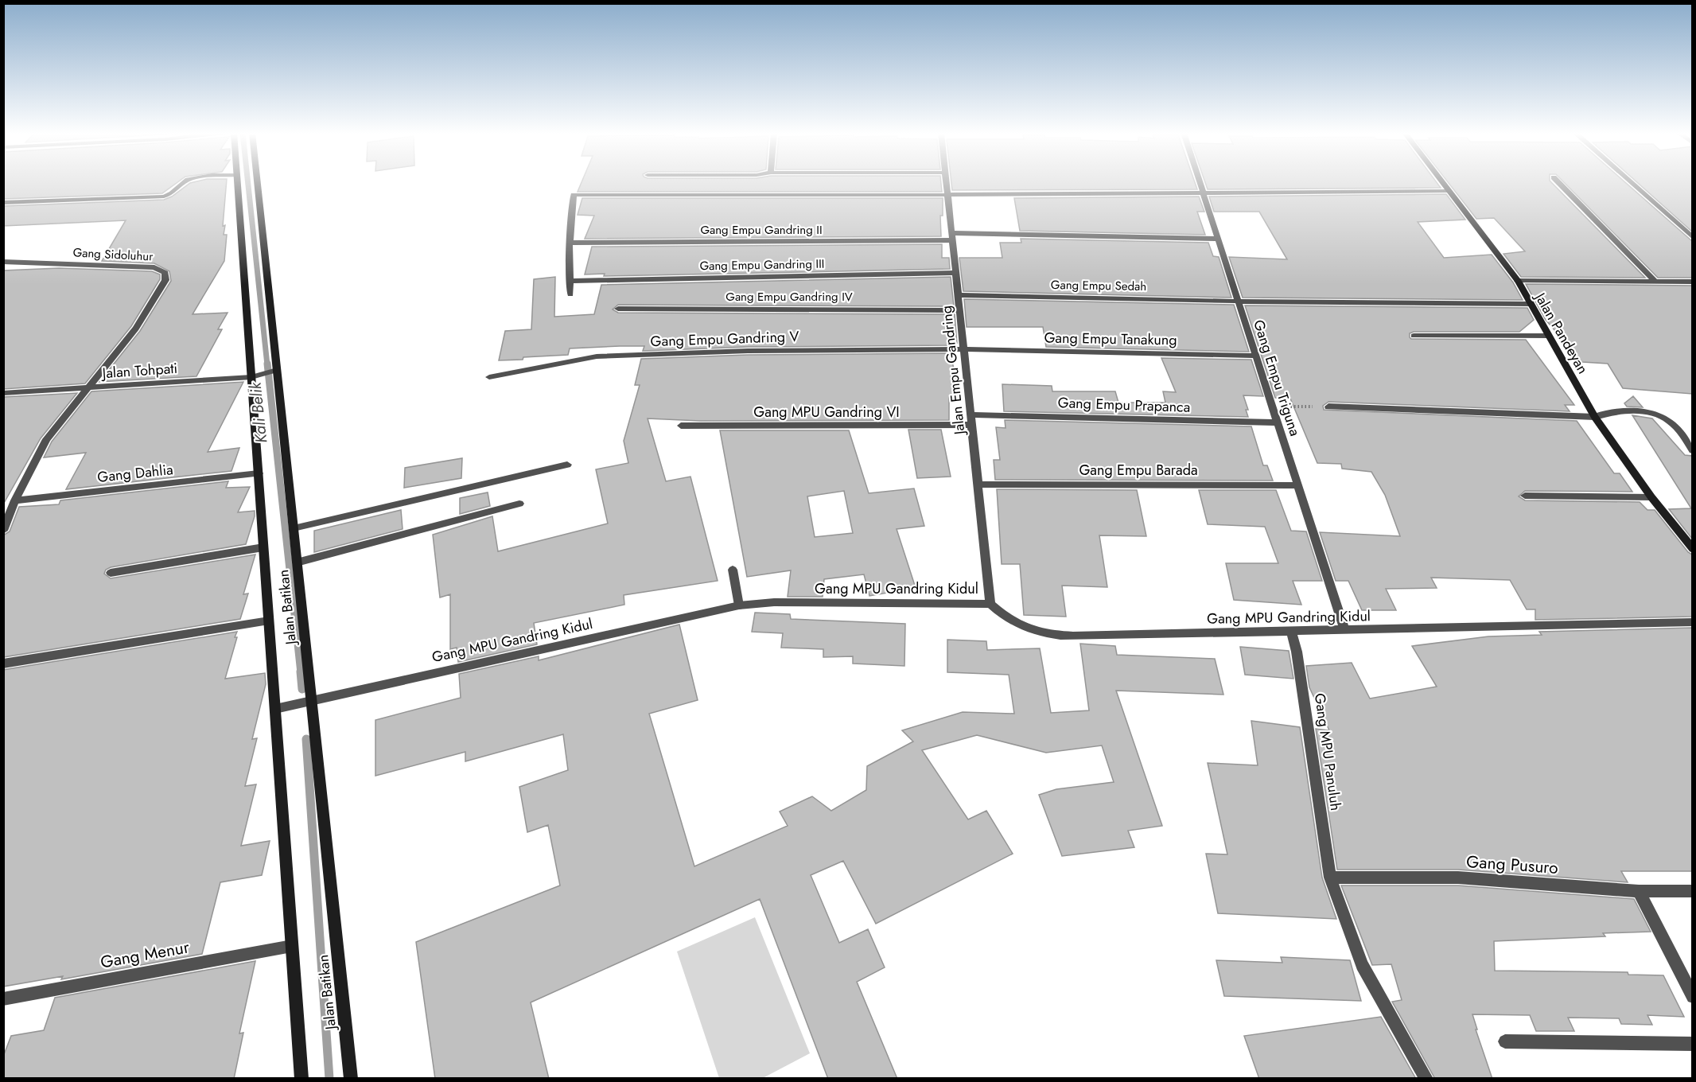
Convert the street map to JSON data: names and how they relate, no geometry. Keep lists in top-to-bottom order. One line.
{"streets":{"main road":["Jalan Pandeyan","Jalan Batikan"],"street":["Gang Empu Gandring II","Gang Sidoluhur","Gang Empu Gandring III","Gang Empu Sedah","Gang Empu Gandring IV","Gang Empu Gandring V","Gang Empu Tanakung","Jalan Empu Gandring","Jalan Tohpati","Gang Empu Triguna","Gang Empu Prapanca","Gang MPU Gandring VI","Gang Empu Barada","Gang Dahlia","Gang MPU Gandring Kidul","Gang MPU Panuluh","Gang Pusuro","Gang Menur"]},"crossings":[["Gang Empu Gandring II","Jalan Empu Gandring"],["Gang Empu Gandring II","Gang Empu Triguna"],["Gang Sidoluhur","Jalan Tohpati"],["Gang Empu Gandring III","Jalan Empu Gandring"],["Gang Empu Sedah","Jalan Pandeyan"],["Gang Empu Sedah","Jalan Empu Gandring"],["Gang Empu Sedah","Gang Empu Triguna"],["Gang Empu Gandring IV","Jalan Empu Gandring"],["Gang Empu Gandring V","Gang Empu Tanakung"],["Gang Empu Gandring V","Jalan Empu Gandring"],["Gang Empu Tanakung","Jalan Empu Gandring"],["Gang Empu Tanakung","Gang Empu Triguna"],["Jalan Empu Gandring","Gang Empu Prapanca"],["Jalan Empu Gandring","Gang MPU Gandring VI"],["Jalan Empu Gandring","Gang Empu Barada"],["Jalan Empu Gandring","Gang MPU Gandring Kidul"],["Jalan Tohpati","Jalan Batikan"],["Gang Empu Triguna","Gang Empu Prapanca"],["Gang Empu Triguna","Gang Empu Barada"],["Gang Empu Triguna","Gang MPU Gandring Kidul"],["Gang Dahlia","Jalan Batikan"],["Gang MPU Gandring Kidul","Jalan Batikan"],["Gang MPU Gandring Kidul","Gang MPU Panuluh"],["Jalan Batikan","Gang Menur"],["Gang MPU Panuluh","Gang Pusuro"]],"water":["Kali Belik"]}
